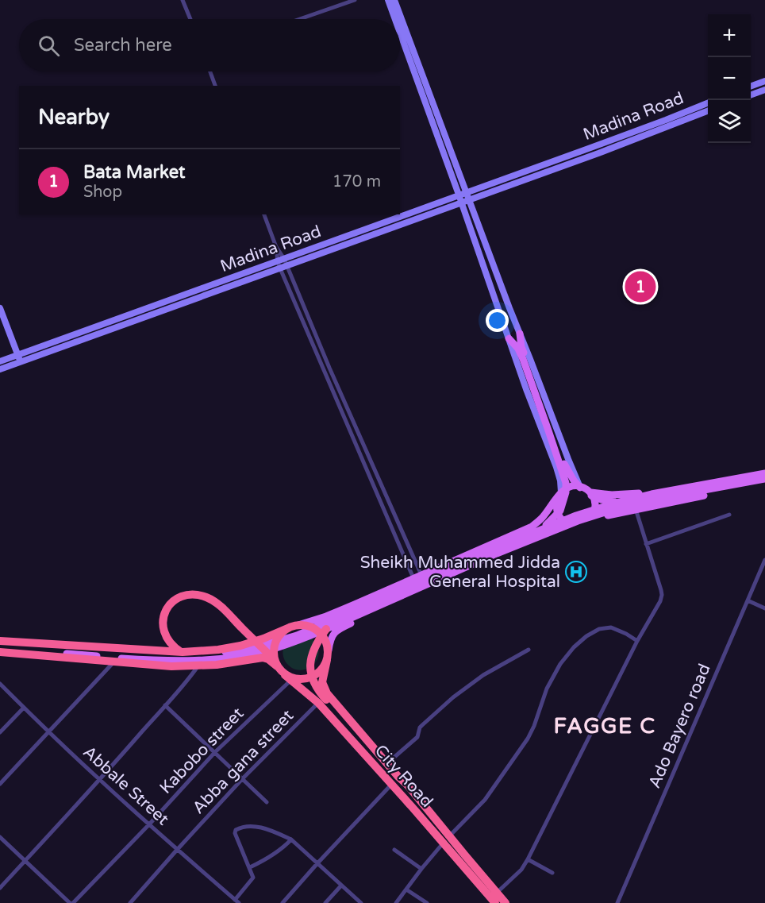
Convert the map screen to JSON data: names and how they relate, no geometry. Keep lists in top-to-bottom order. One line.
{"streets":{"highway":["City Road"],"main road":["Madina Road"],"street":["Ado Bayero road","Kabobo street","Abba gana street","Abbale Street"]},"crossings":[["Kabobo street","City Road"],["Kabobo street","Abbale Street"],["Abba gana street","City Road"],["Abba gana street","Abbale Street"]],"districts":["FAGGE C"],"places":{"hospital":["Sheikh Muhammed Jidda General Hospital"]},"page":{"map_buttons":["+","−"],"search":"Search here","heading":"Nearby","list":[{"mark":"1","name":"Bata Market","note":"Shop","value":"170 m"}],"pins":"1"}}
